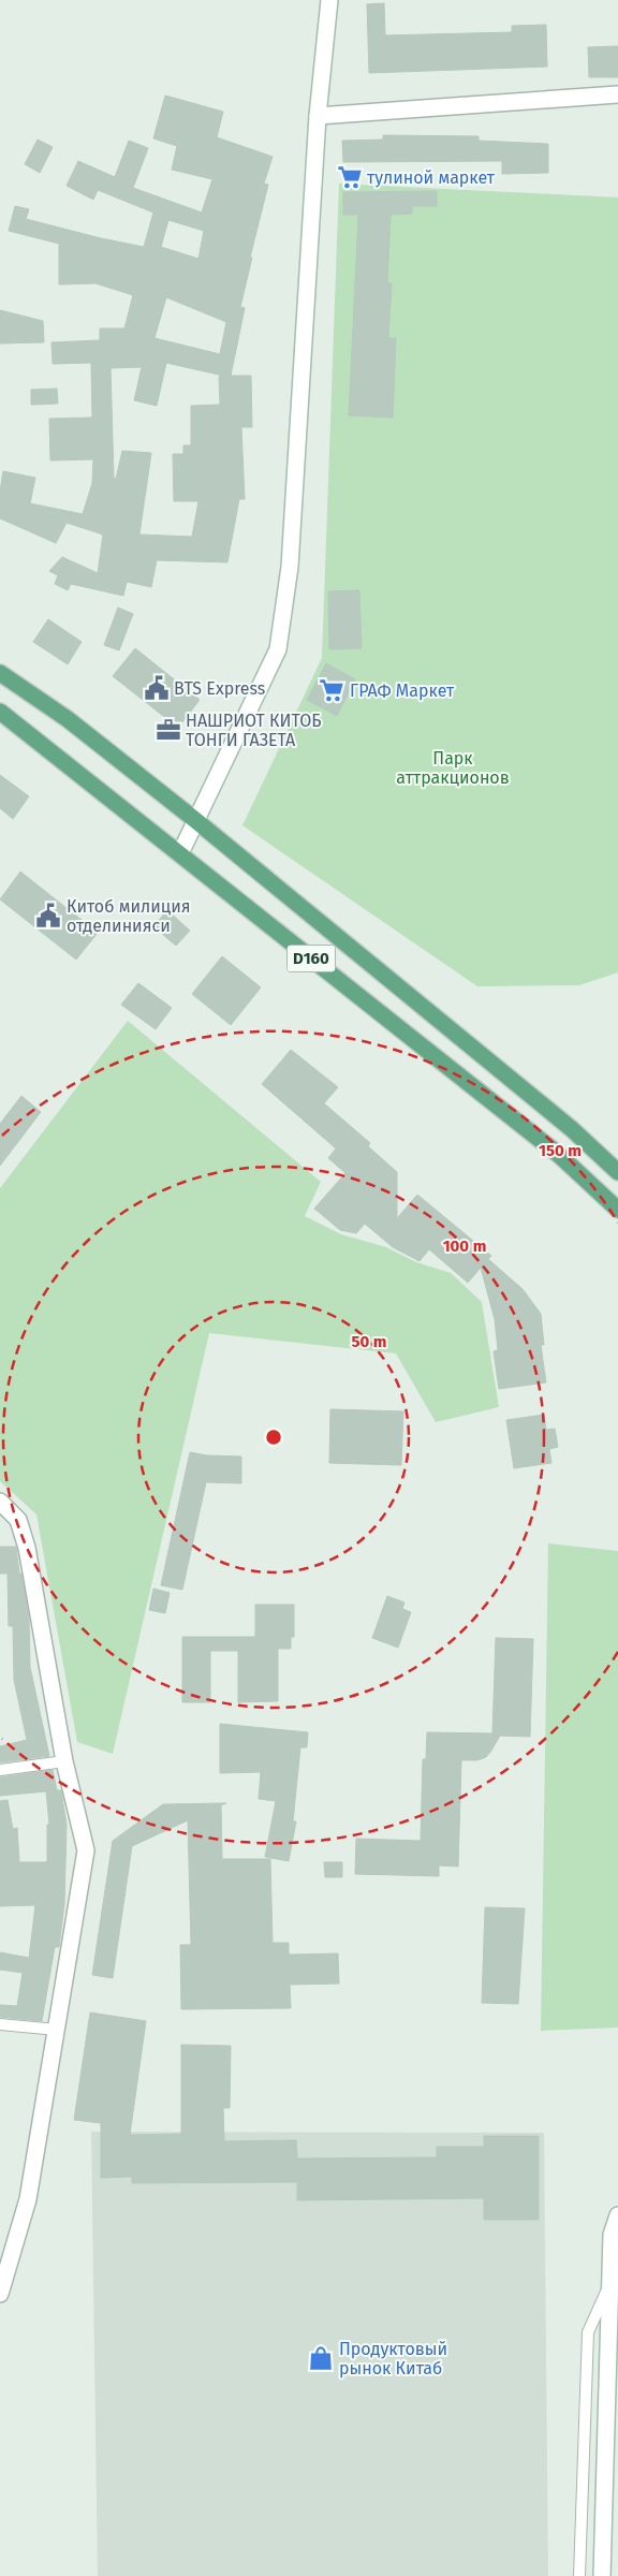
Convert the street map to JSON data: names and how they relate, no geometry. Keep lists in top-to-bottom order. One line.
{"streets":{"main road":["D160"]},"parks":["Парк аттракционов"],"places":{"supermarket":["тулиной маркет","ГРАФ Маркет"],"public building":["BTS Express","Китоб милиция отделинияси"],"office":["НАШРИОТ КИТОБ ТОНГИ ГАЗЕТА"],"shop":["Продуктовый рынок Китаб"]},"rings":["150 m","100 m","50 m"]}
